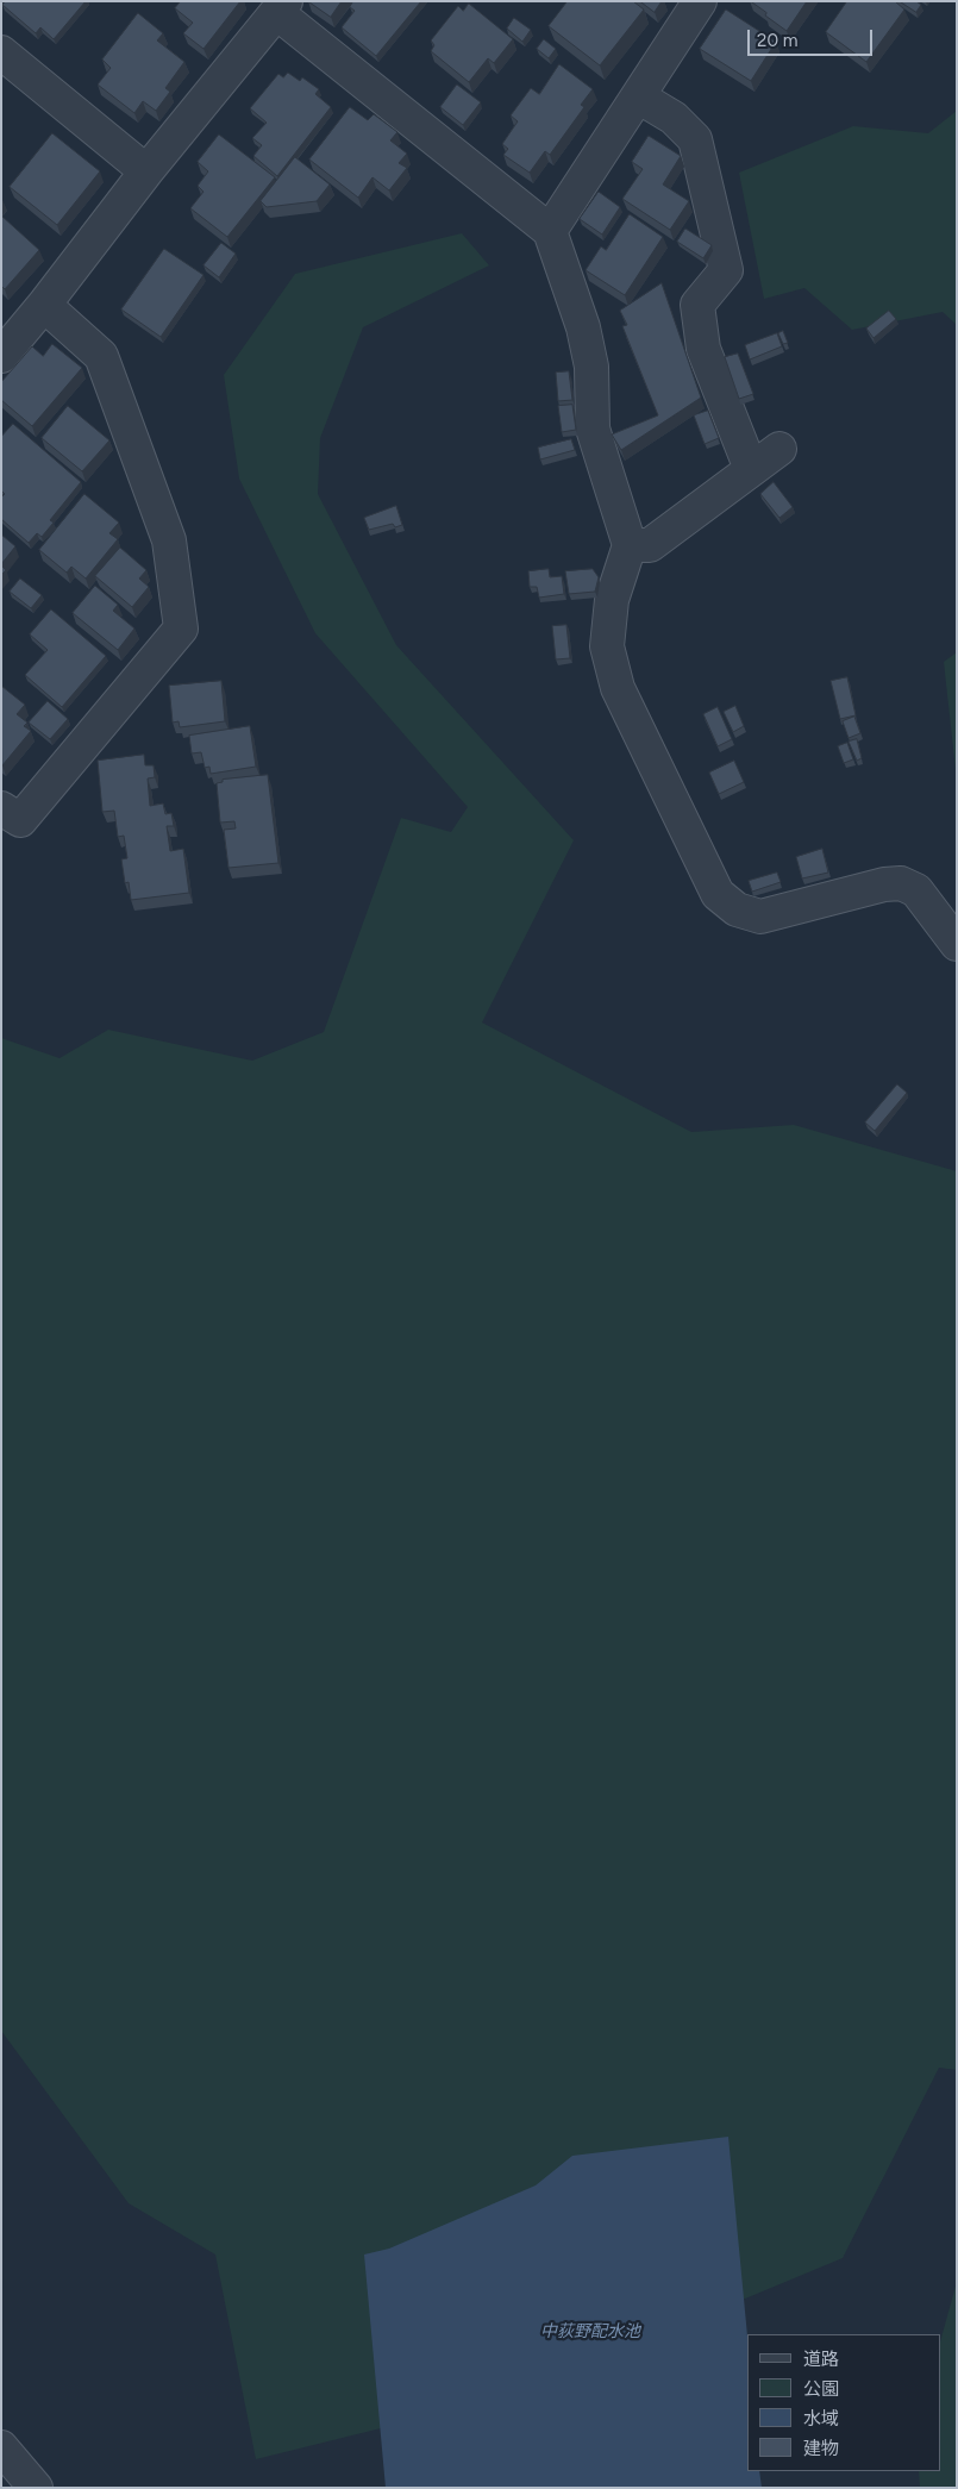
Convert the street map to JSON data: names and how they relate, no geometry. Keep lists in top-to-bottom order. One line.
{"water":["中荻野配水池"],"legend":["道路","公園","水域","建物"],"scale_bar":"20 m"}
